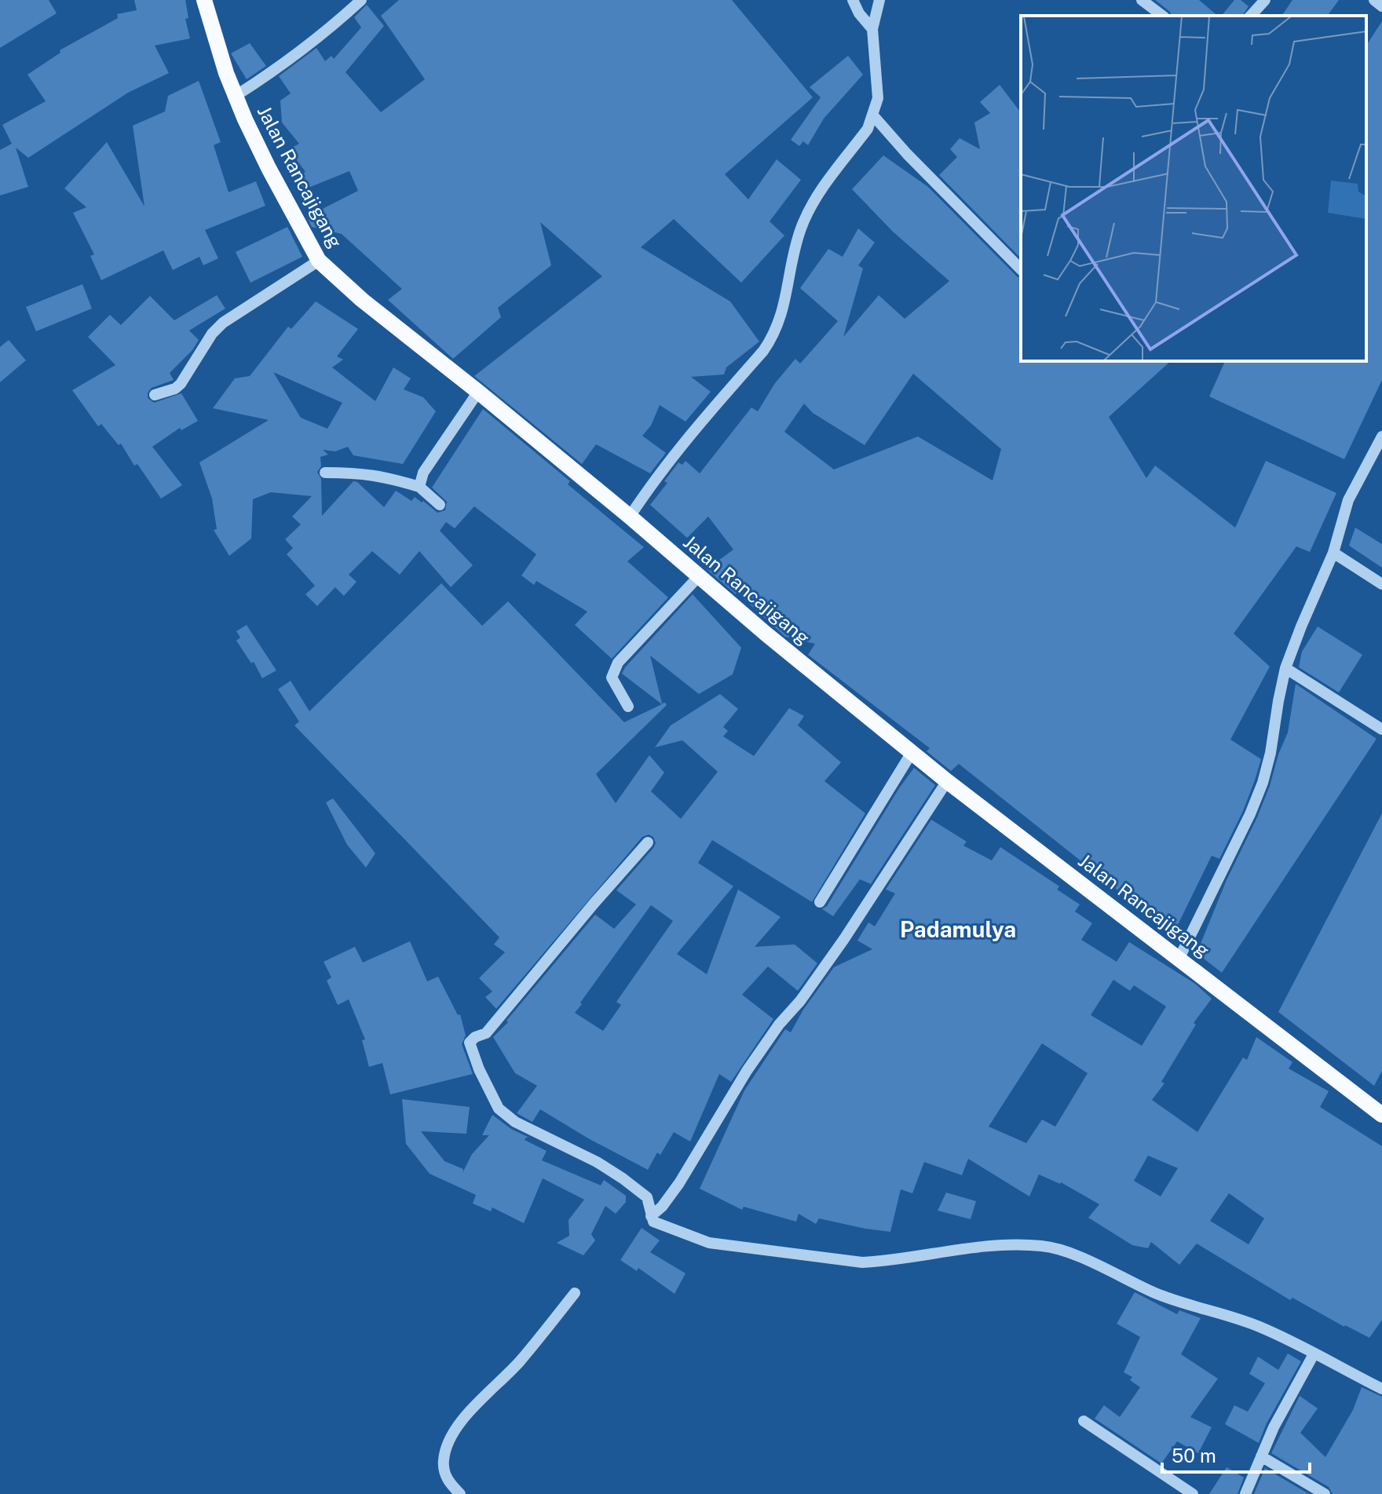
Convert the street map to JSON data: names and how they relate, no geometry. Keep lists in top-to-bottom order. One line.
{"streets":{"main road":["Jalan Rancajigang"]},"districts":["Padamulya"],"scale_bar":"50 m"}
